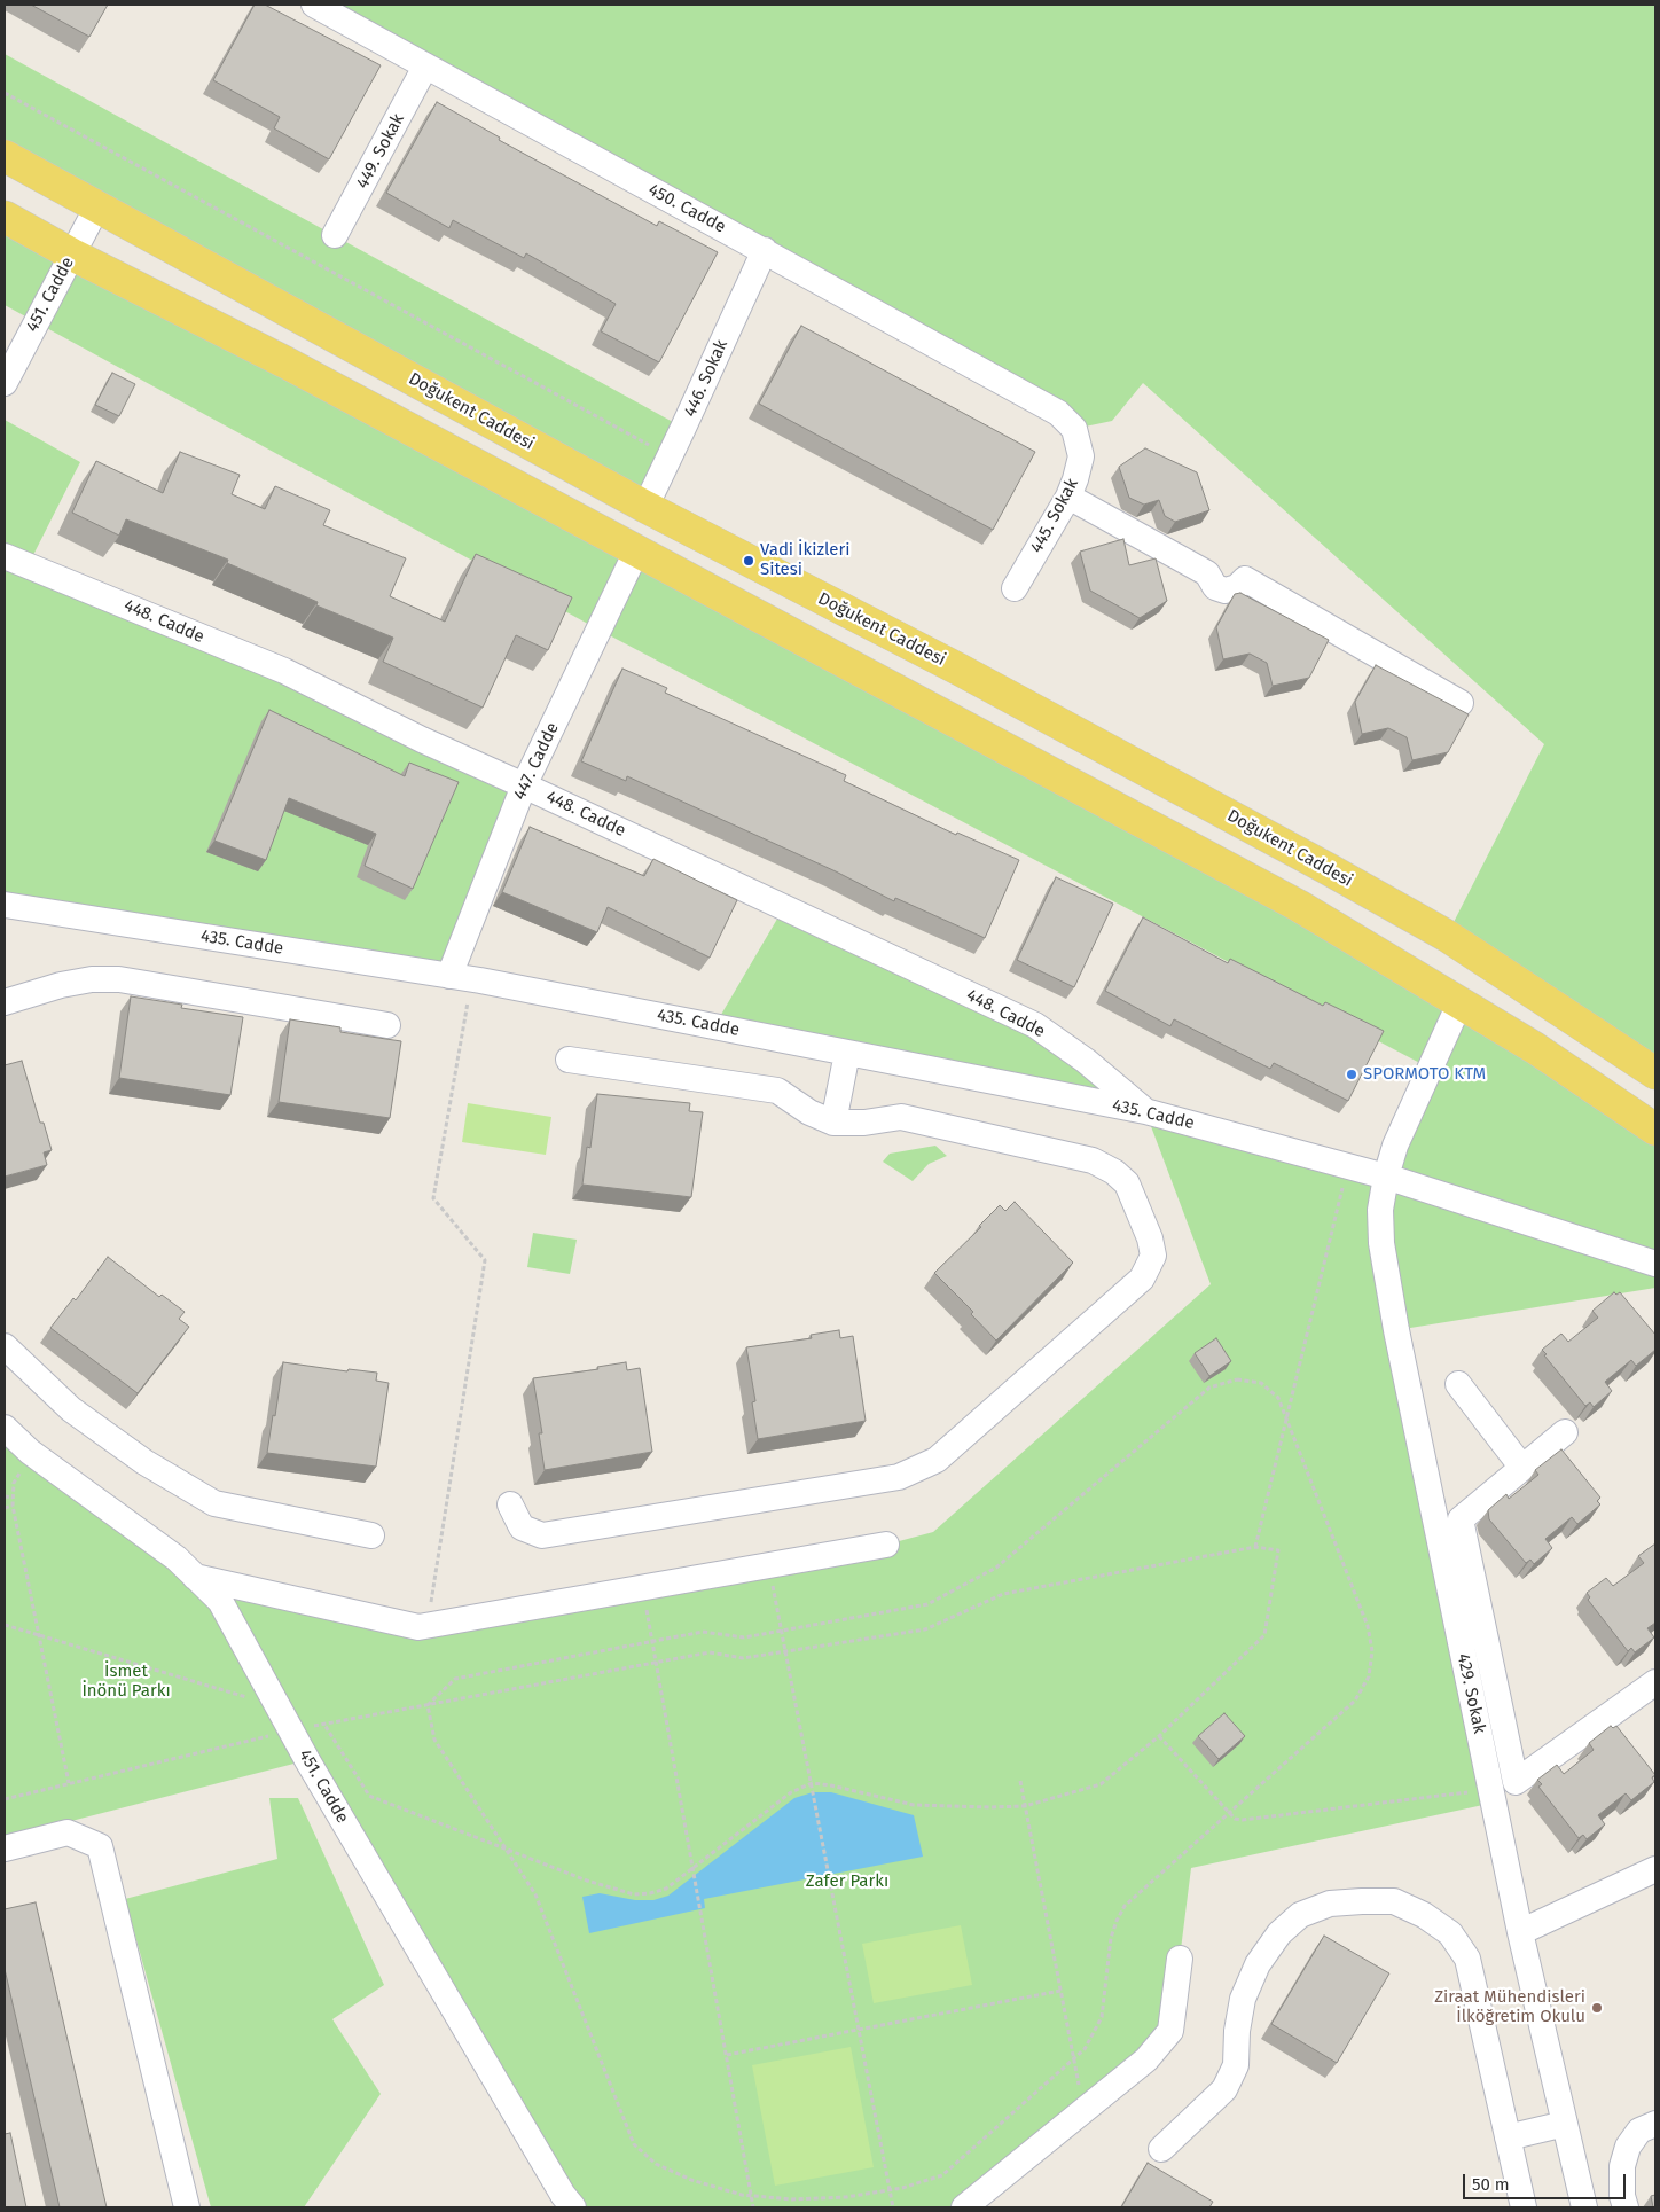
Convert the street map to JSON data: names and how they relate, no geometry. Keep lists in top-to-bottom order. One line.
{"streets":{"main road":["Doğukent Caddesi"],"street":["449. Sokak","450. Cadde","451. Cadde","446. Sokak","445. Sokak","448. Cadde","447. Cadde","435. Cadde","429. Sokak"]},"crossings":[["449. Sokak","450. Cadde"],["450. Cadde","446. Sokak"],["450. Cadde","445. Sokak"],["451. Cadde","Doğukent Caddesi"],["446. Sokak","Doğukent Caddesi"],["448. Cadde","447. Cadde"],["448. Cadde","435. Cadde"],["447. Cadde","435. Cadde"],["435. Cadde","429. Sokak"]],"parks":["İsmet İnönü Parkı","Zafer Parkı"],"places":["Vadi İkizleri Sitesi","SPORMOTO KTM","Ziraat Mühendisleri İlköğretim Okulu"],"scale_bar":"50 m"}
